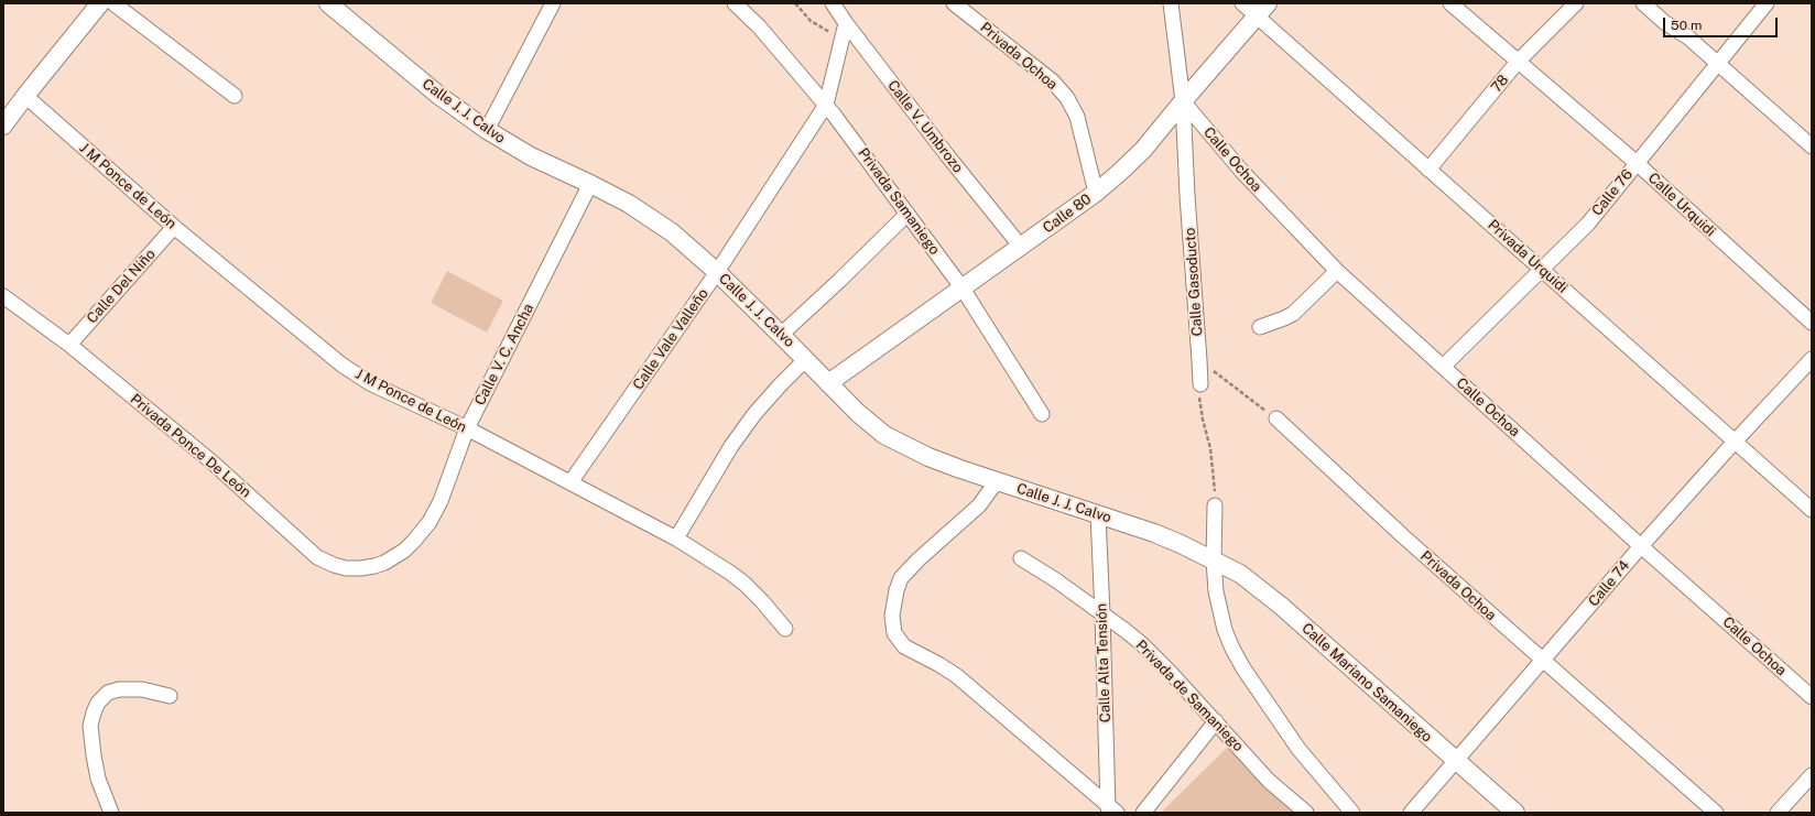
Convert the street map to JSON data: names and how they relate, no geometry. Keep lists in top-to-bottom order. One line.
{"streets":{"street":["Privada Ochoa","78","Calle J. J. Calvo","Calle V. Umbrozo","Calle Ochoa","J M Ponce de León","Calle 76","Privada Samaniego","Calle Urquidi","Calle 80","Privada Urquidi","Calle Gasoducto","Calle Del Niño","Calle Vale Valleño","Calle V. C. Ancha","Privada Ponce De León","Calle 74","Calle Alta Tensión","Calle Mariano Samaniego","Privada de Samaniego"]},"crossings":[["Privada Ochoa","Calle 80"],["Privada Ochoa","Calle 74"],["78","Calle Urquidi"],["78","Privada Urquidi"],["Calle J. J. Calvo","Calle 80"],["Calle J. J. Calvo","Calle Vale Valleño"],["Calle J. J. Calvo","Calle V. C. Ancha"],["Calle J. J. Calvo","Calle Alta Tensión"],["Calle J. J. Calvo","Calle Mariano Samaniego"],["Calle V. Umbrozo","Calle 80"],["Calle V. Umbrozo","Calle Vale Valleño"],["Calle Ochoa","Calle 76"],["Calle Ochoa","Calle 80"],["Calle Ochoa","Calle Gasoducto"],["Calle Ochoa","Calle 74"],["J M Ponce de León","Calle Del Niño"],["J M Ponce de León","Calle Vale Valleño"],["J M Ponce de León","Calle V. C. Ancha"],["Calle 76","Calle Urquidi"],["Calle 76","Privada Urquidi"],["Privada Samaniego","Calle 80"],["Privada Samaniego","Calle Vale Valleño"],["Calle 80","Privada Urquidi"],["Calle 80","Calle Gasoducto"],["Privada Urquidi","Calle 74"],["Calle Del Niño","Privada Ponce De León"],["Calle V. C. Ancha","Privada Ponce De León"],["Calle 74","Calle Mariano Samaniego"],["Calle Alta Tensión","Privada de Samaniego"]],"scale_bar":"50 m"}
